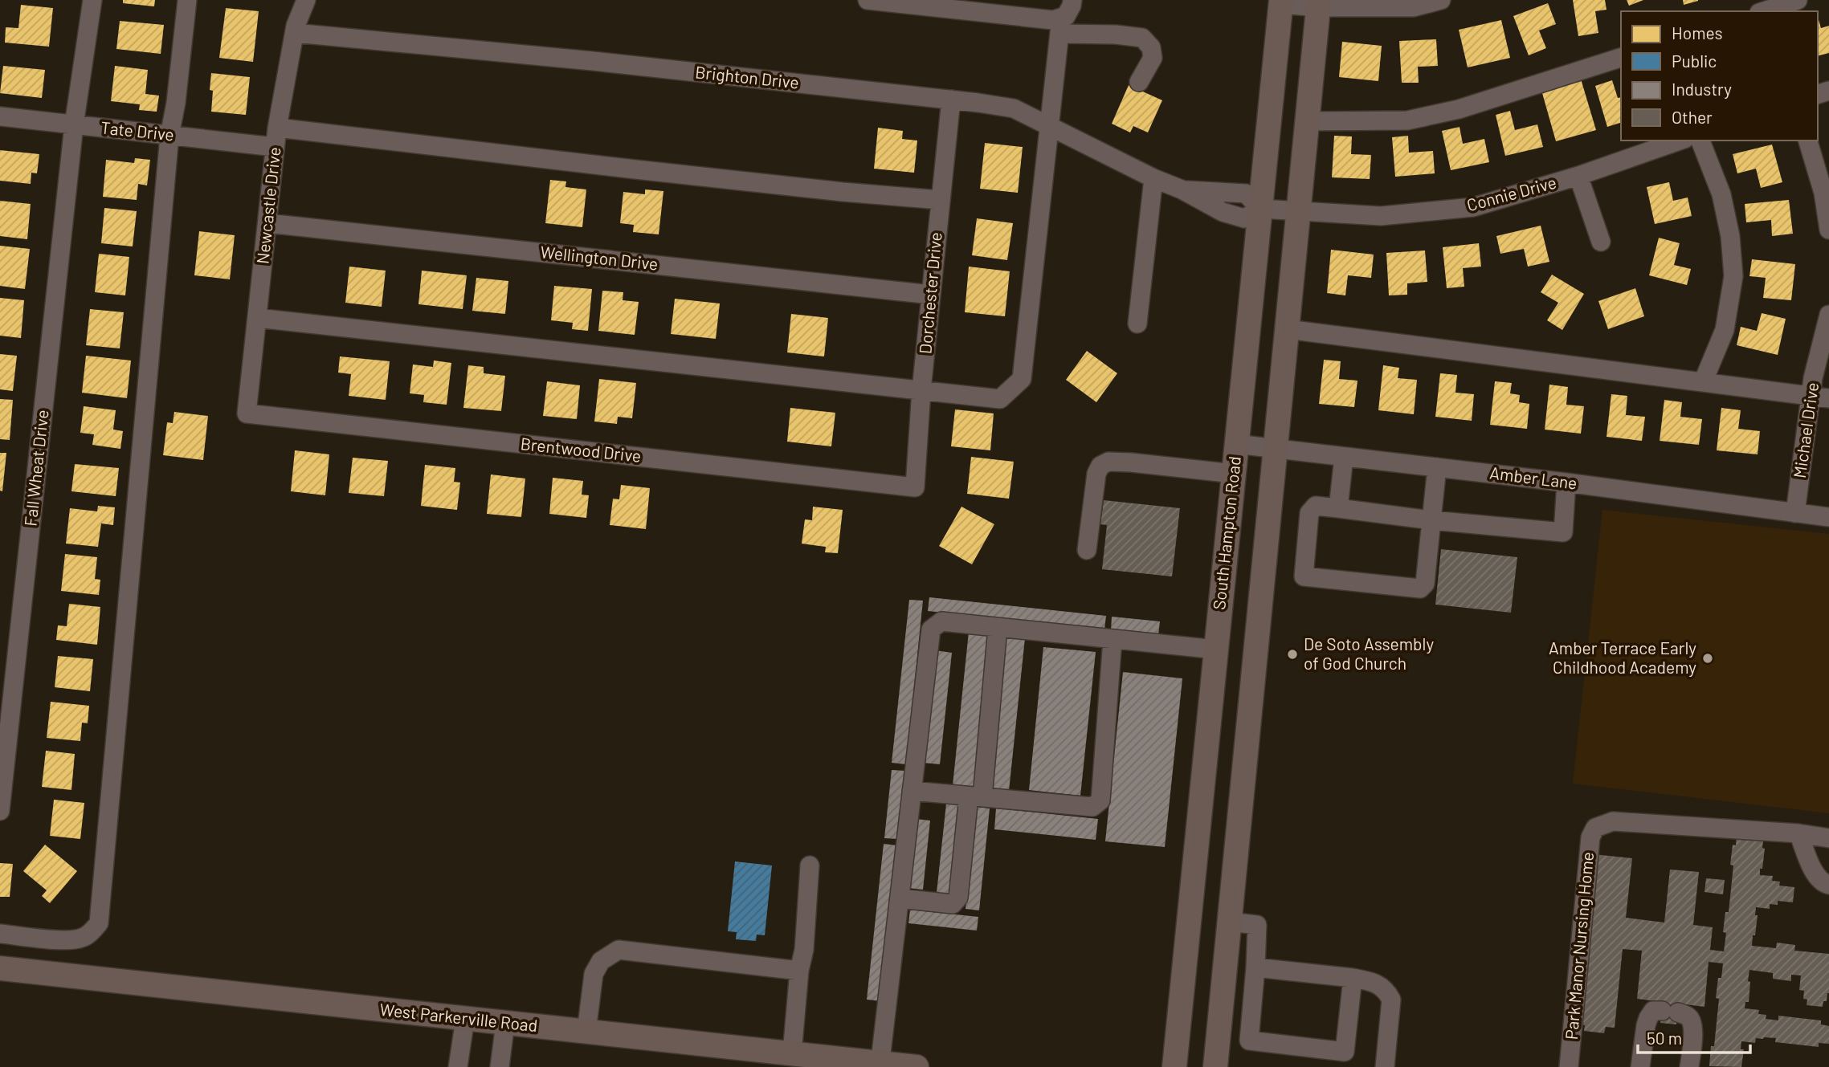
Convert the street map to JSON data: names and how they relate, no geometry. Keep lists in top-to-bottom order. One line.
{"streets":{"main road":["South Hampton Road","West Parkerville Road"],"street":["Brighton Drive","Tate Drive","Connie Drive","Newcastle Drive","Wellington Drive","Dorchester Drive","Michael Drive","Brentwood Drive","Fall Wheat Drive","Amber Lane","Park Manor Nursing Home"]},"crossings":[["Brighton Drive","Connie Drive"],["Brighton Drive","Newcastle Drive"],["Brighton Drive","Dorchester Drive"],["Brighton Drive","South Hampton Road"],["Tate Drive","Newcastle Drive"],["Tate Drive","Fall Wheat Drive"],["Connie Drive","South Hampton Road"],["Newcastle Drive","Wellington Drive"],["Newcastle Drive","Brentwood Drive"],["Wellington Drive","Dorchester Drive"],["Dorchester Drive","Brentwood Drive"],["Michael Drive","Amber Lane"],["Amber Lane","South Hampton Road"]],"places":["De Soto Assembly of God Church","Amber Terrace Early Childhood Academy"],"legend":["Homes","Public","Industry","Other"],"scale_bar":"50 m"}
